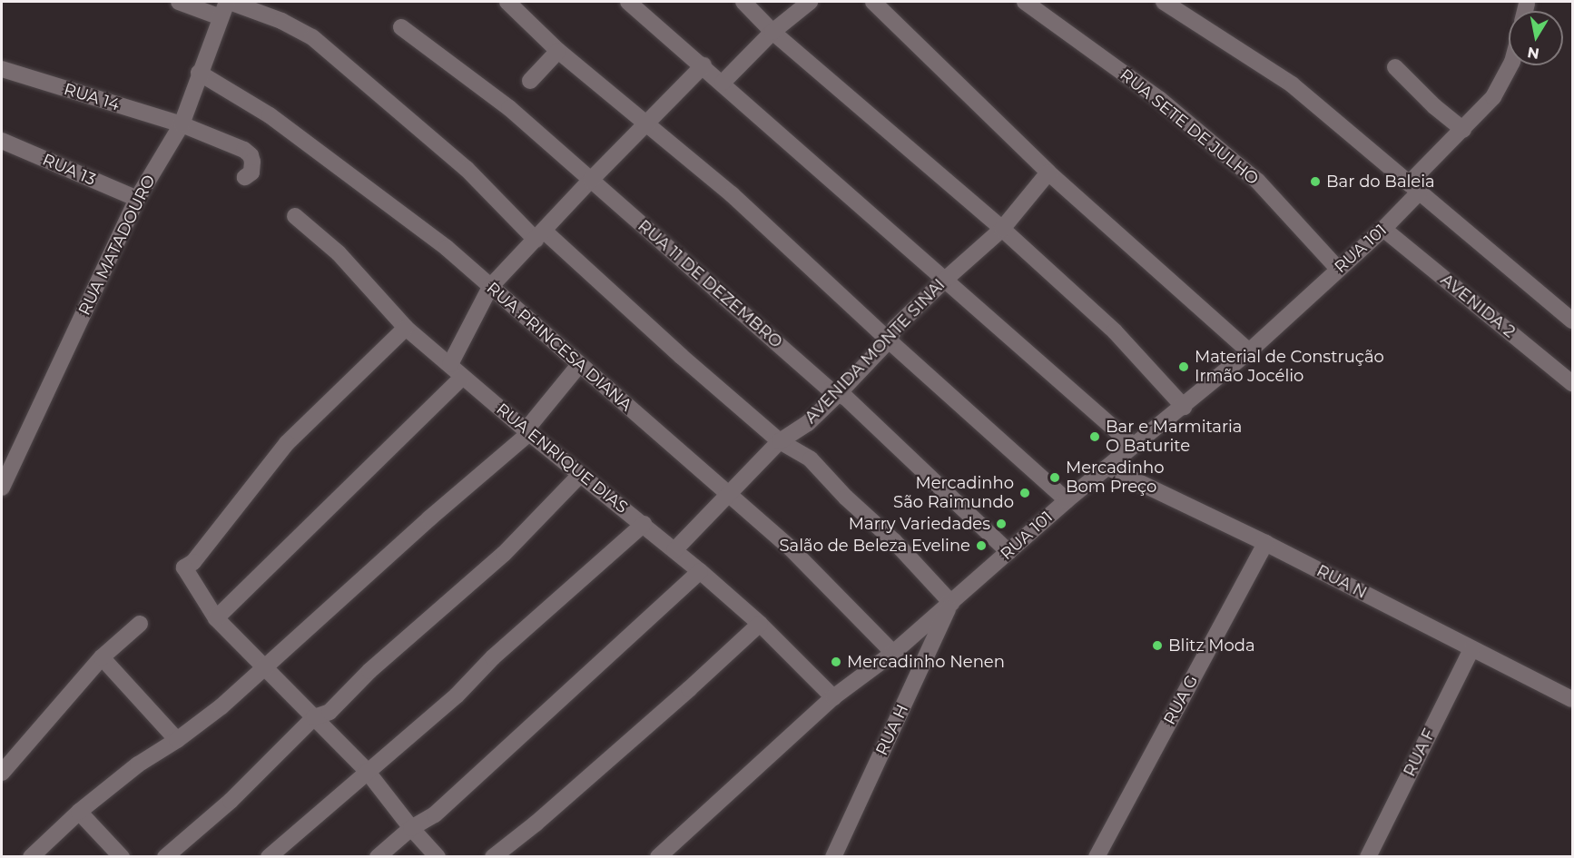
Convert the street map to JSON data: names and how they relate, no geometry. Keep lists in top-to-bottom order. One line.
{"streets":{"street":["RUA 14","RUA SETE DE JULHO","RUA 13","RUA MATADOURO","RUA 101","RUA 11 DE DEZEMBRO","AVENIDA 2","RUA PRINCESA DIANA","AVENIDA MONTE SINAI","RUA ENRIQUE DIAS","RUA N","RUA G","RUA H","RUA F"]},"crossings":[["RUA 14","RUA MATADOURO"],["RUA SETE DE JULHO","RUA 101"],["RUA 13","RUA MATADOURO"],["RUA MATADOURO","RUA PRINCESA DIANA"],["RUA 101","RUA 11 DE DEZEMBRO"],["RUA 101","AVENIDA 2"],["RUA 101","RUA PRINCESA DIANA"],["RUA 101","RUA ENRIQUE DIAS"],["RUA 101","RUA N"],["RUA 101","RUA H"],["RUA 11 DE DEZEMBRO","AVENIDA MONTE SINAI"],["RUA PRINCESA DIANA","AVENIDA MONTE SINAI"],["AVENIDA MONTE SINAI","RUA ENRIQUE DIAS"],["RUA N","RUA G"],["RUA N","RUA F"]],"places":["Bar do Baleia","Material de Construção Irmão Jocélio","Bar e Marmitaria O Baturite","Mercadinho Bom Preço","Mercadinho São Raimundo","Marry Variedades","Salão de Beleza Eveline","Blitz Moda","Mercadinho Nenen"],"north":"bottom"}
